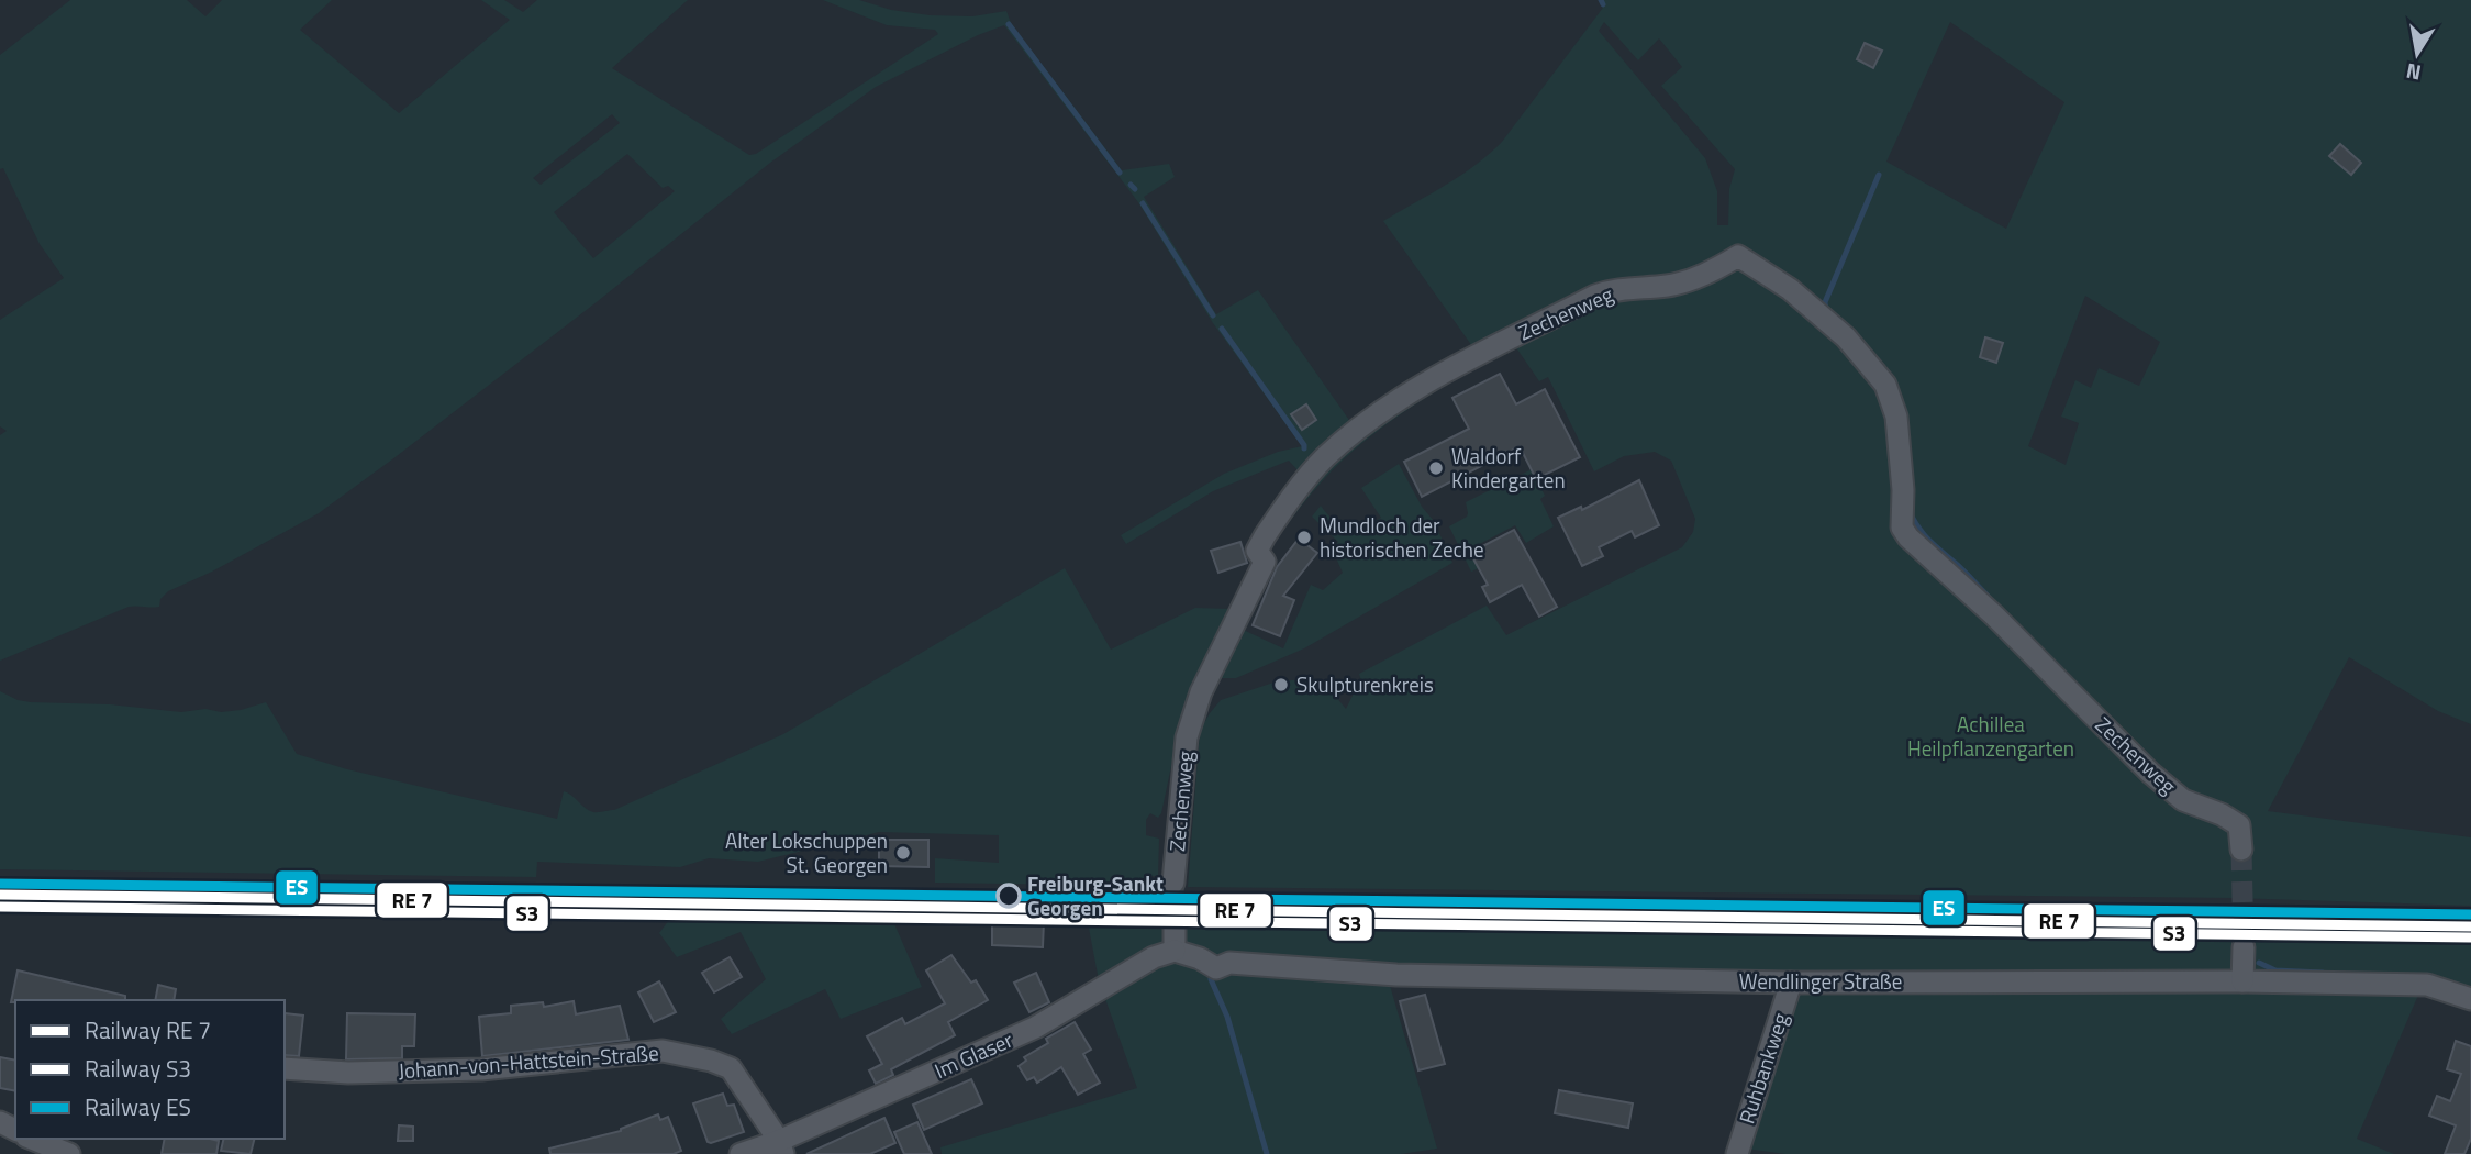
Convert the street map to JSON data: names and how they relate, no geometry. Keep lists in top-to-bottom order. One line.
{"streets":{"street":["Zechenweg","Wendlinger Straße","Im Glaser","Johann-von-Hattstein-Straße","Ruhbankweg"]},"crossings":[["Wendlinger Straße","Im Glaser"],["Wendlinger Straße","Ruhbankweg"],["Im Glaser","Johann-von-Hattstein-Straße"]],"parks":["Achillea Heilpflanzengarten"],"places":["Waldorf Kindergarten","Mundloch der historischen Zeche","Skulpturenkreis","Alter Lokschuppen St. Georgen","Freiburg-Sankt Georgen"],"lines":["rail line ES","rail line S3"],"legend":["Railway RE 7","Railway S3","Railway ES"],"north":"bottom"}
